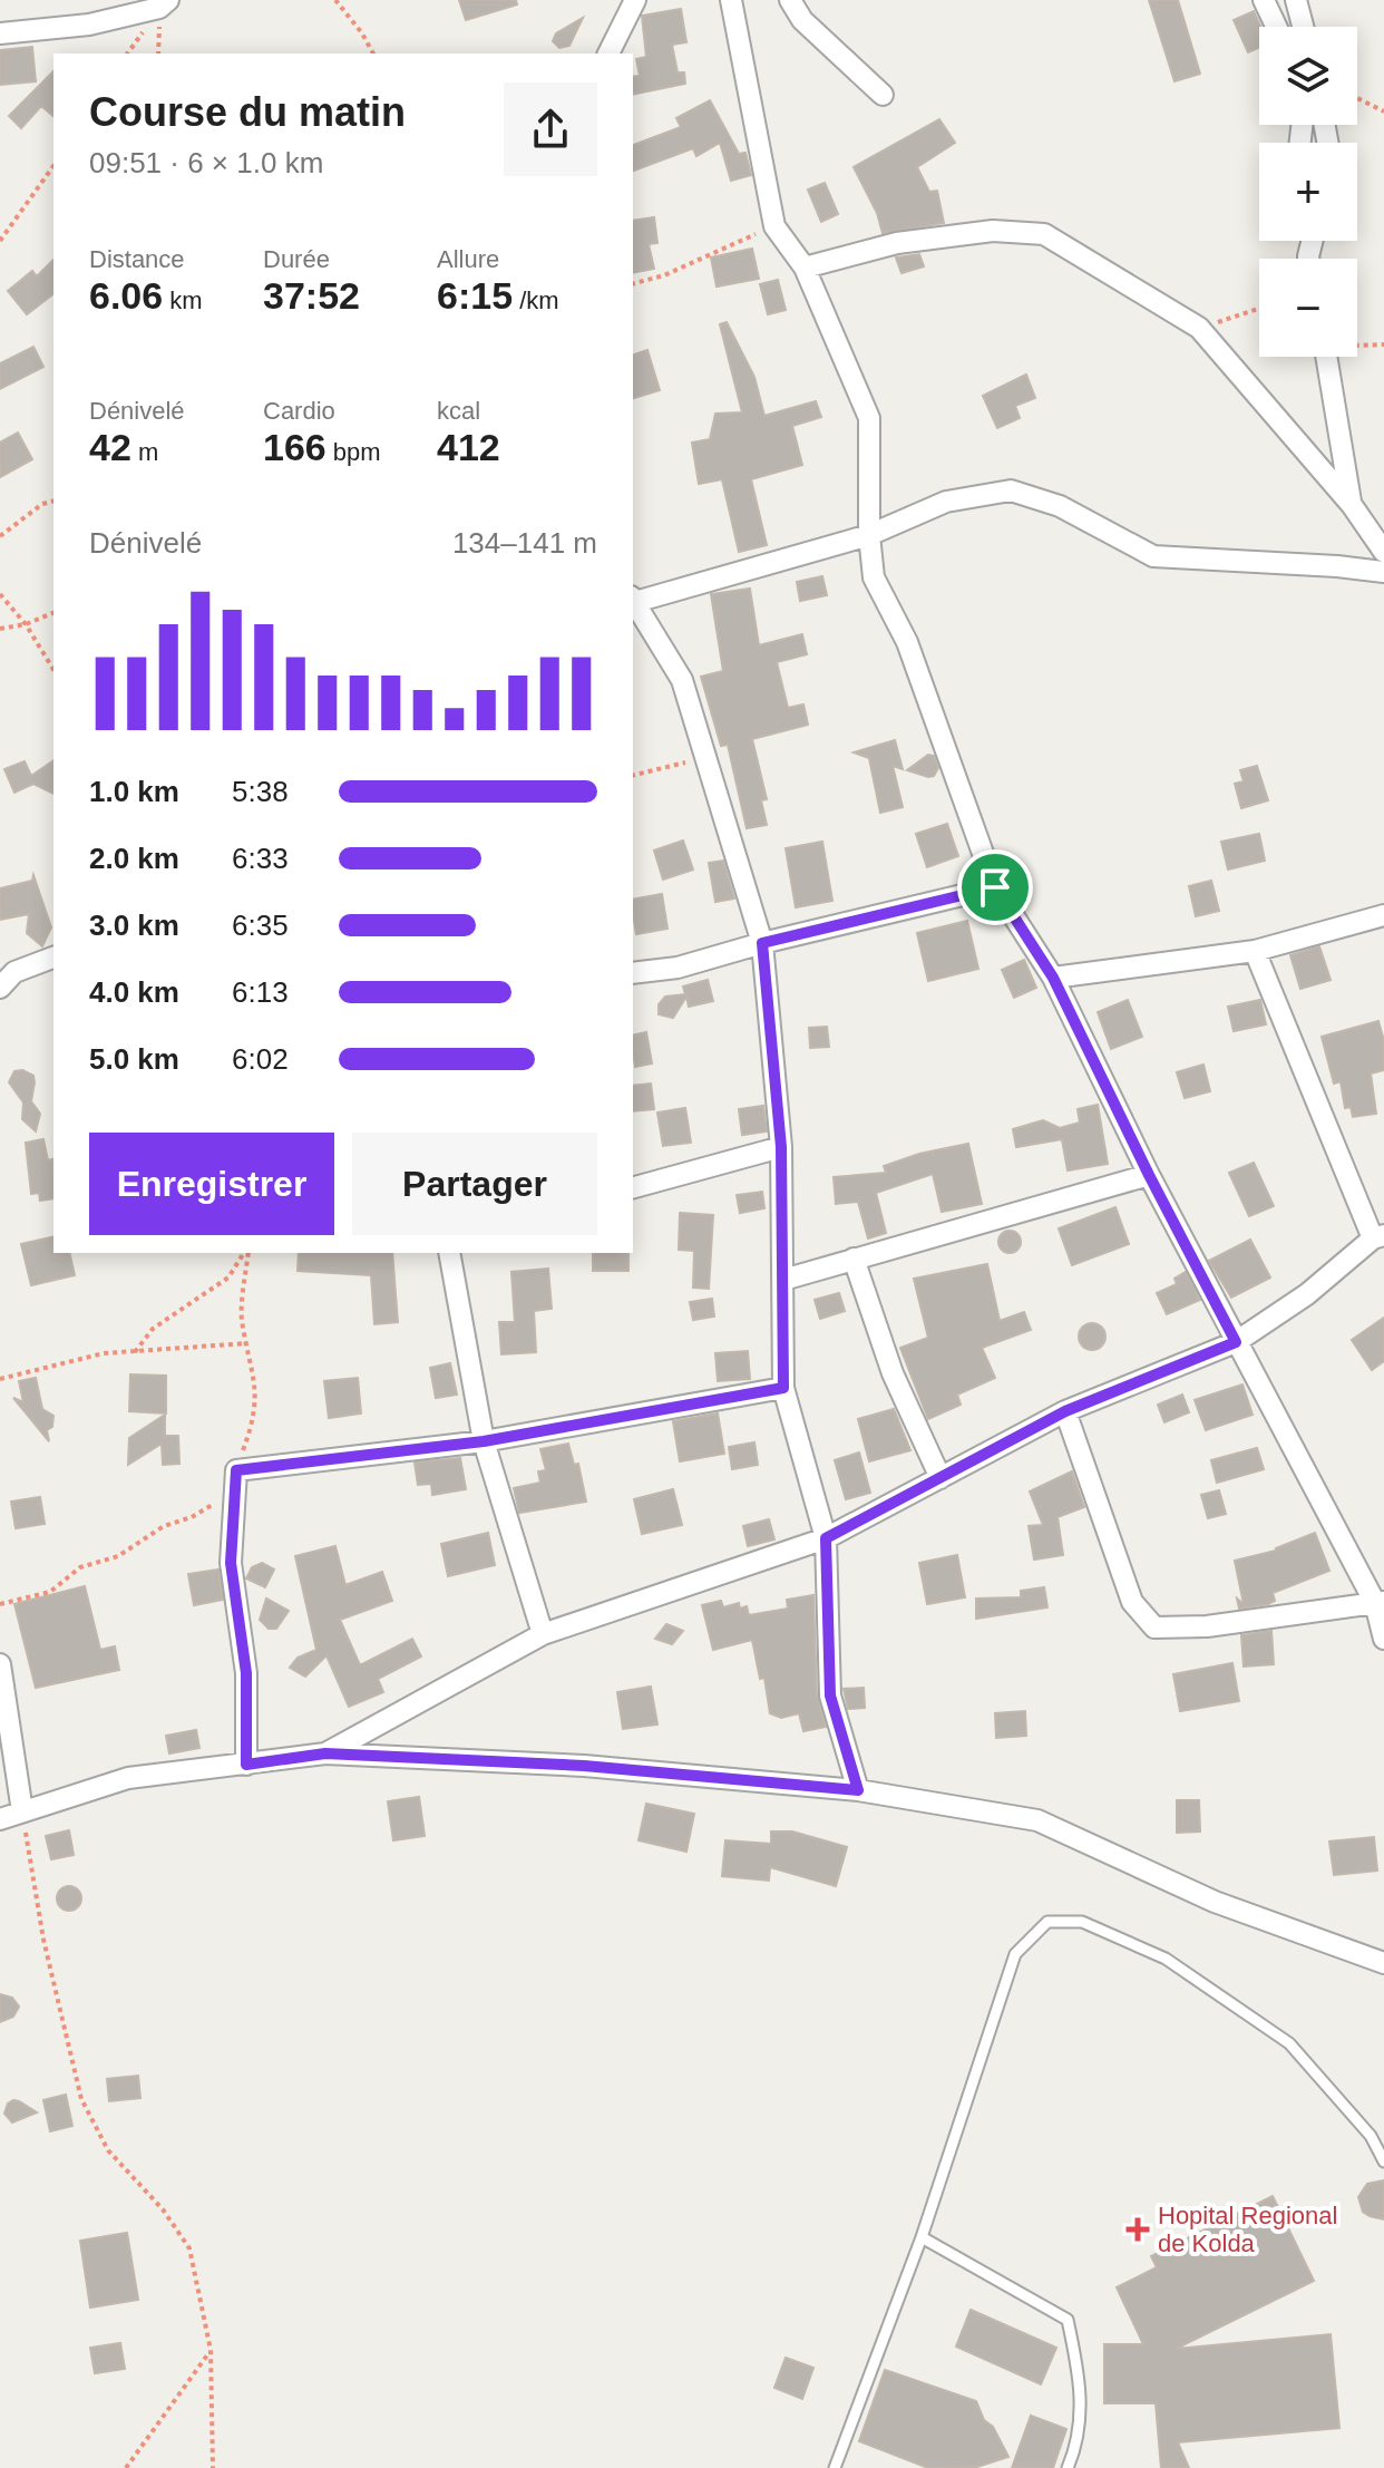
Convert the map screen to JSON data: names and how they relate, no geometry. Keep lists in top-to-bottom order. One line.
{"places":{"health":["Hopital Regional de Kolda"]},"page":{"map_buttons":["+","−"],"heading":["Course du matin","09:51 · 6 × 1.0 km"],"stats":[["Distance","6.06 km"],["Durée","37:52"],["Allure","6:15 /km"],["Dénivelé","42 m"],["Cardio","166 bpm"],["kcal","412"]],"chart":["Dénivelé","134–141 m"],"list":[{"name":"1.0 km","note":"5:38"},{"name":"2.0 km","note":"6:33"},{"name":"3.0 km","note":"6:35"},{"name":"4.0 km","note":"6:13"},{"name":"5.0 km","note":"6:02"}],"buttons":["Enregistrer","Partager"]}}
